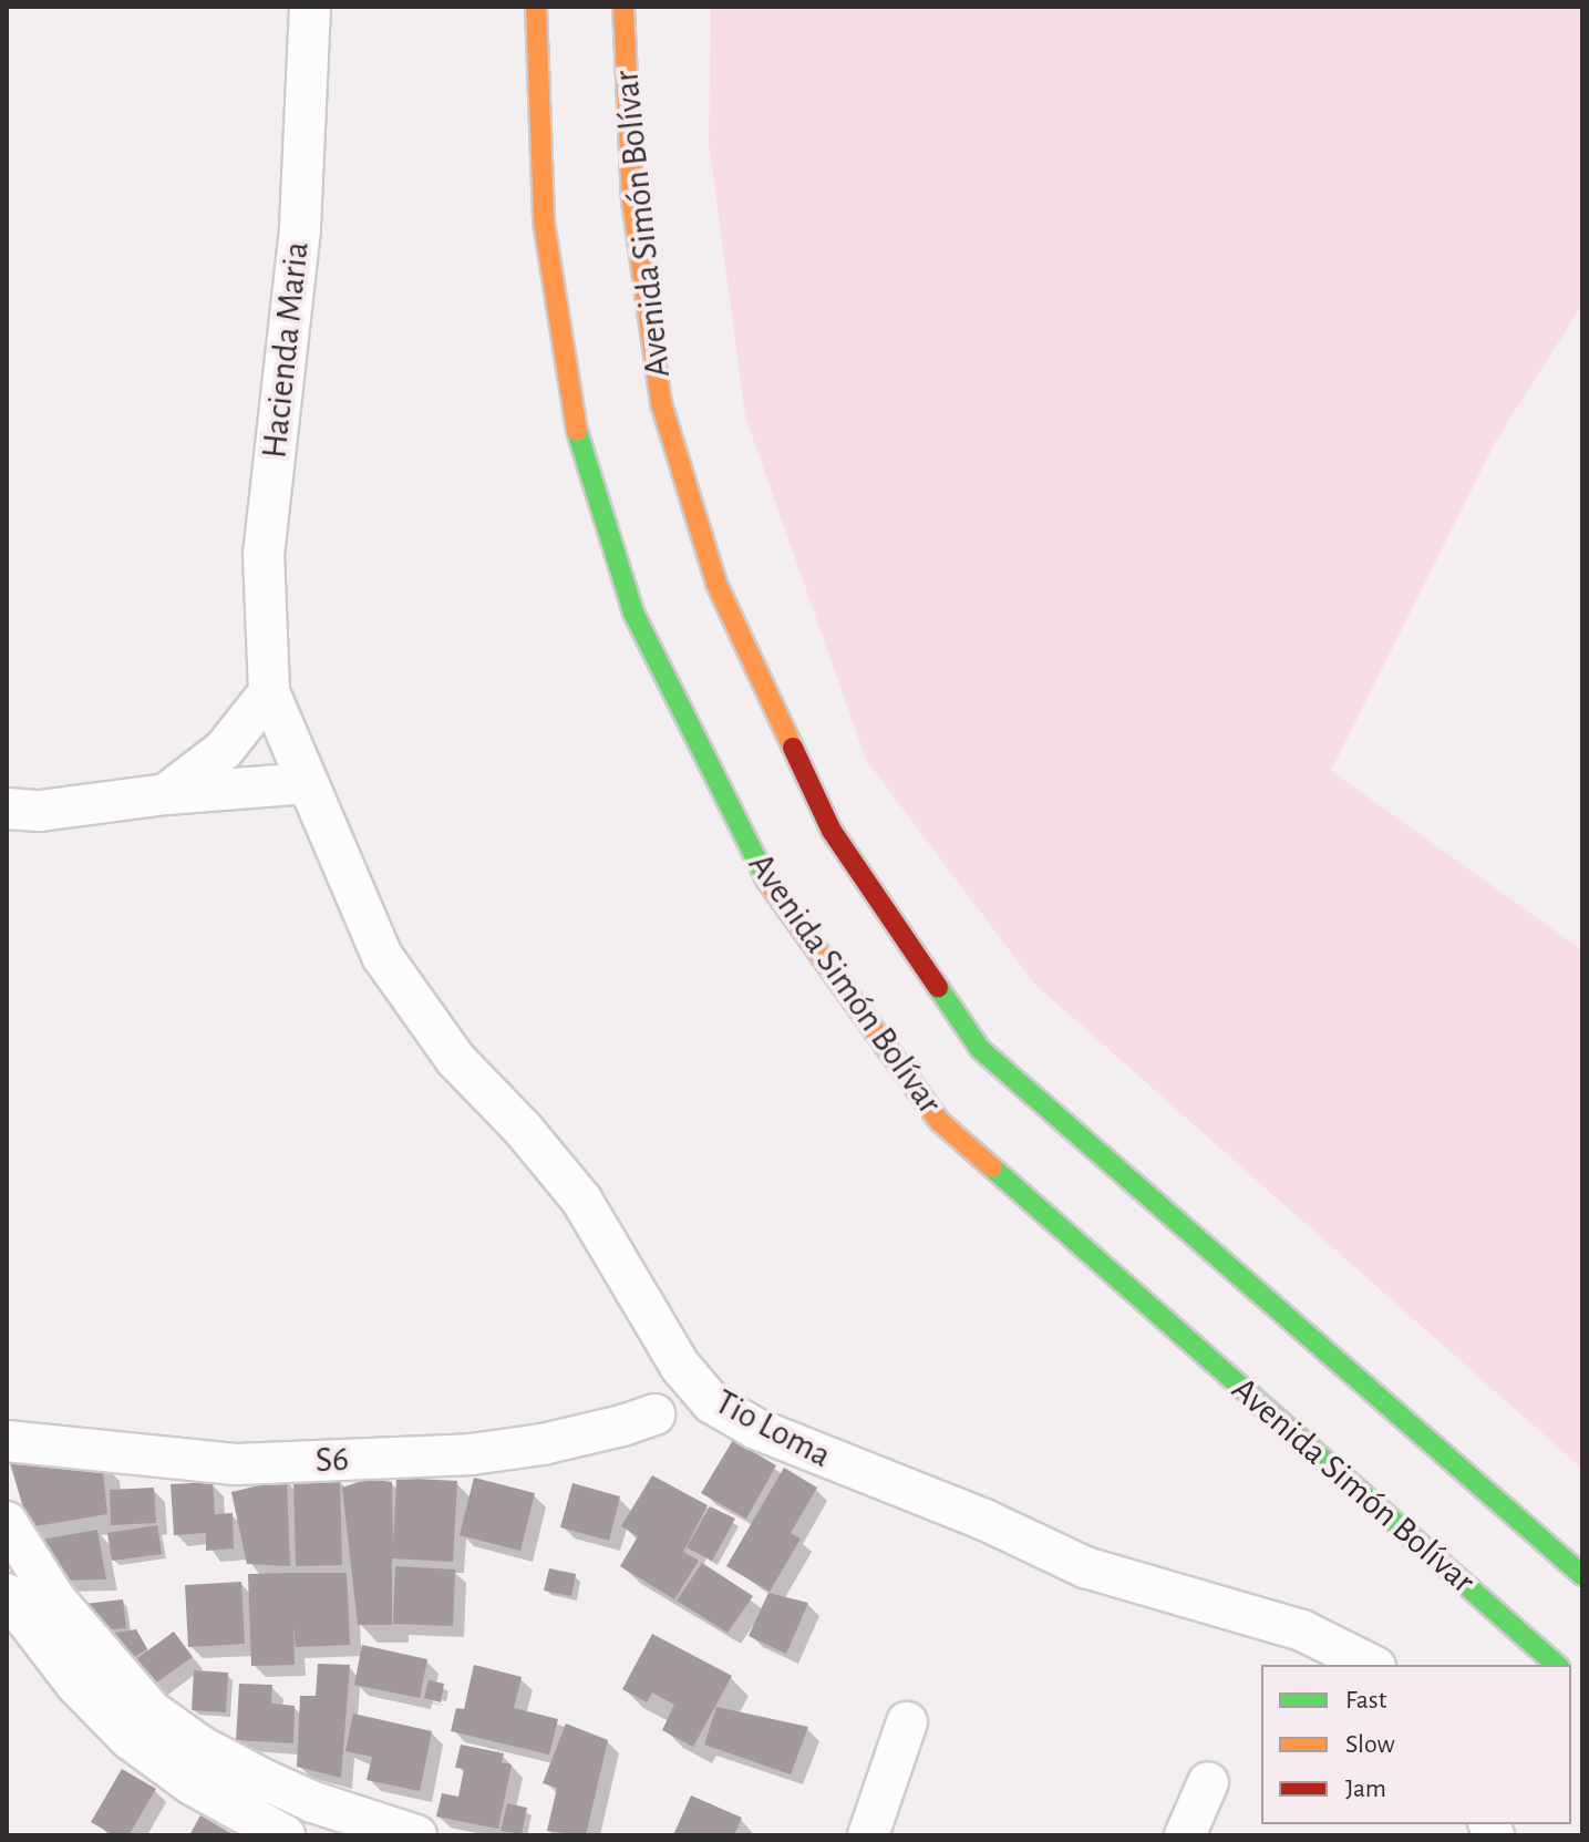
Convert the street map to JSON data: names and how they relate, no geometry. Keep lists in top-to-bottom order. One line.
{"streets":{"highway":["Avenida Simón Bolívar"],"street":["Hacienda Maria","Tio Loma","S6"]},"crossings":[["Hacienda Maria","Tio Loma"]],"legend":["Fast","Slow","Jam"]}
